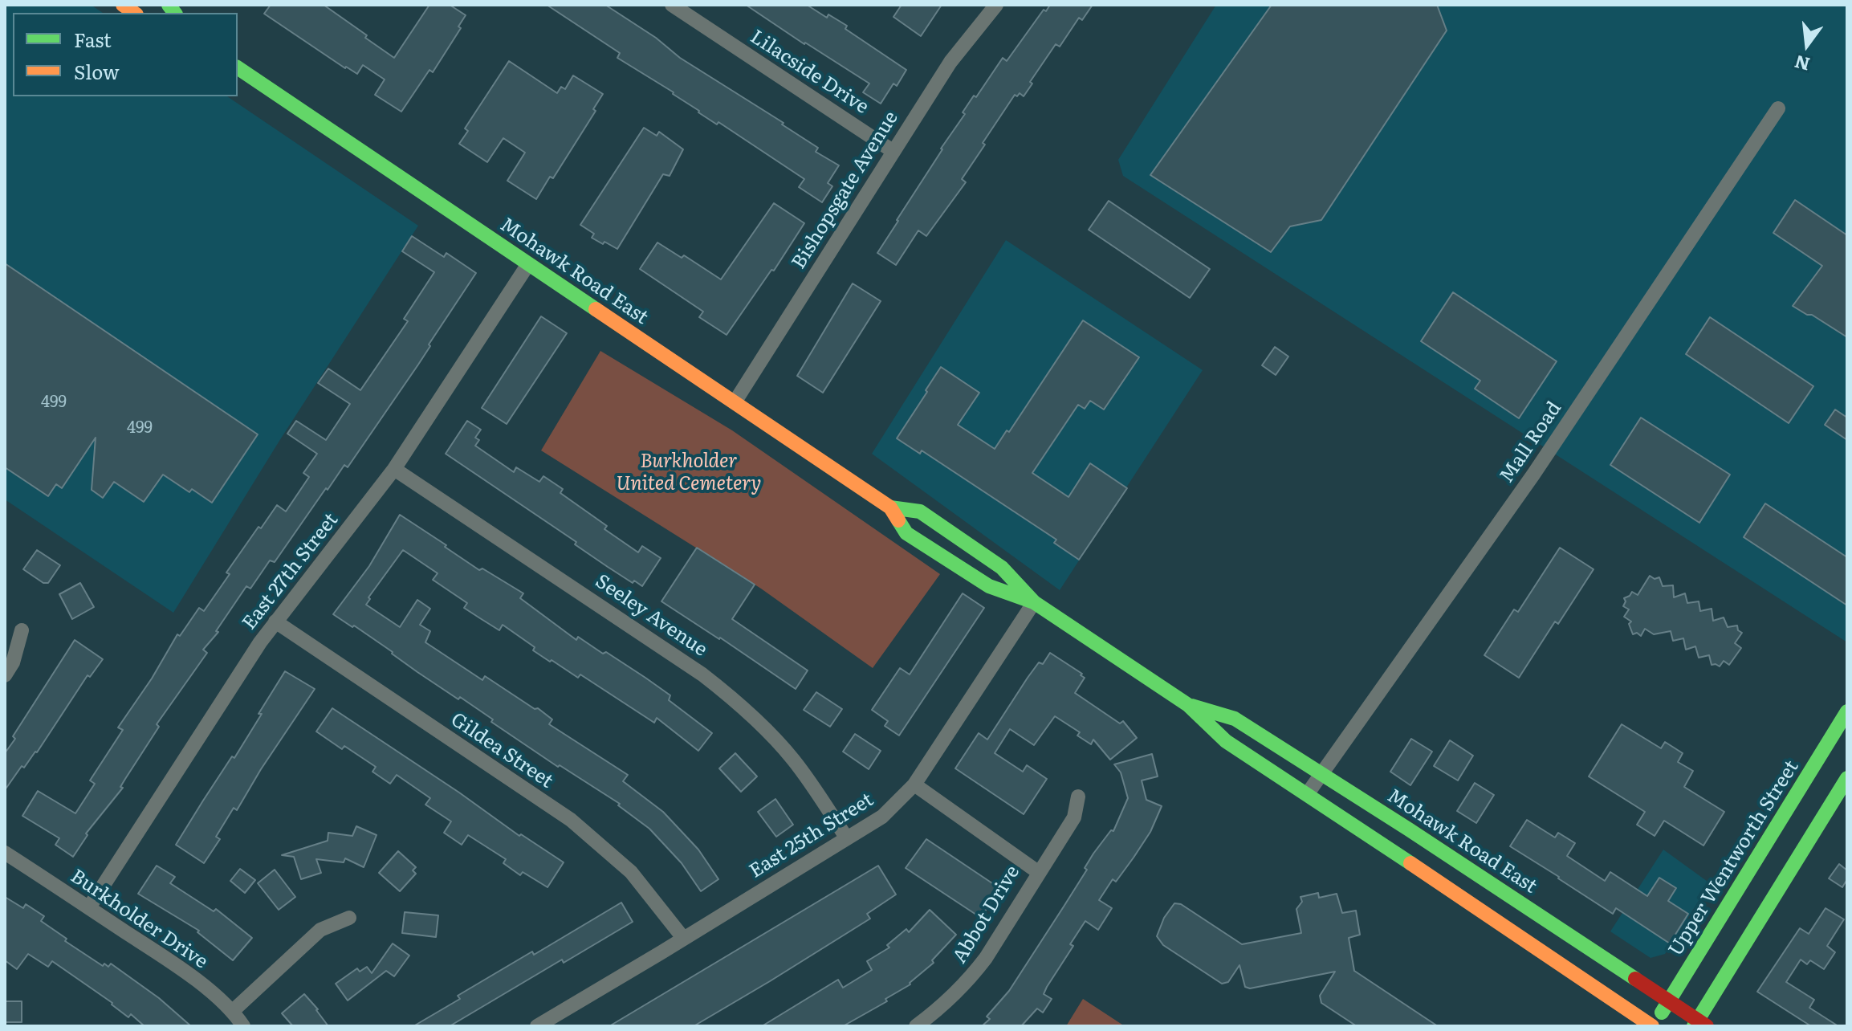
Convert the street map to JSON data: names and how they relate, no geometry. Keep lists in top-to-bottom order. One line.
{"streets":{"main road":["Mohawk Road East","Upper Wentworth Street"],"street":["Lilacside Drive","Bishopsgate Avenue","Mall Road","East 27th Street","Seeley Avenue","Gildea Street","East 25th Street","Abbot Drive","Burkholder Drive"]},"crossings":[["Lilacside Drive","Bishopsgate Avenue"],["Bishopsgate Avenue","Mohawk Road East"],["Mohawk Road East","Mall Road"],["Mohawk Road East","East 27th Street"],["Mohawk Road East","East 25th Street"],["Mohawk Road East","Upper Wentworth Street"],["East 27th Street","Seeley Avenue"],["East 27th Street","Gildea Street"],["East 27th Street","Burkholder Drive"],["Seeley Avenue","East 25th Street"],["Gildea Street","East 25th Street"],["East 25th Street","Abbot Drive"]],"parks":["Burkholder United Cemetery"],"house_numbers":["499","499"],"legend":["Fast","Slow"],"north":"bottom"}
